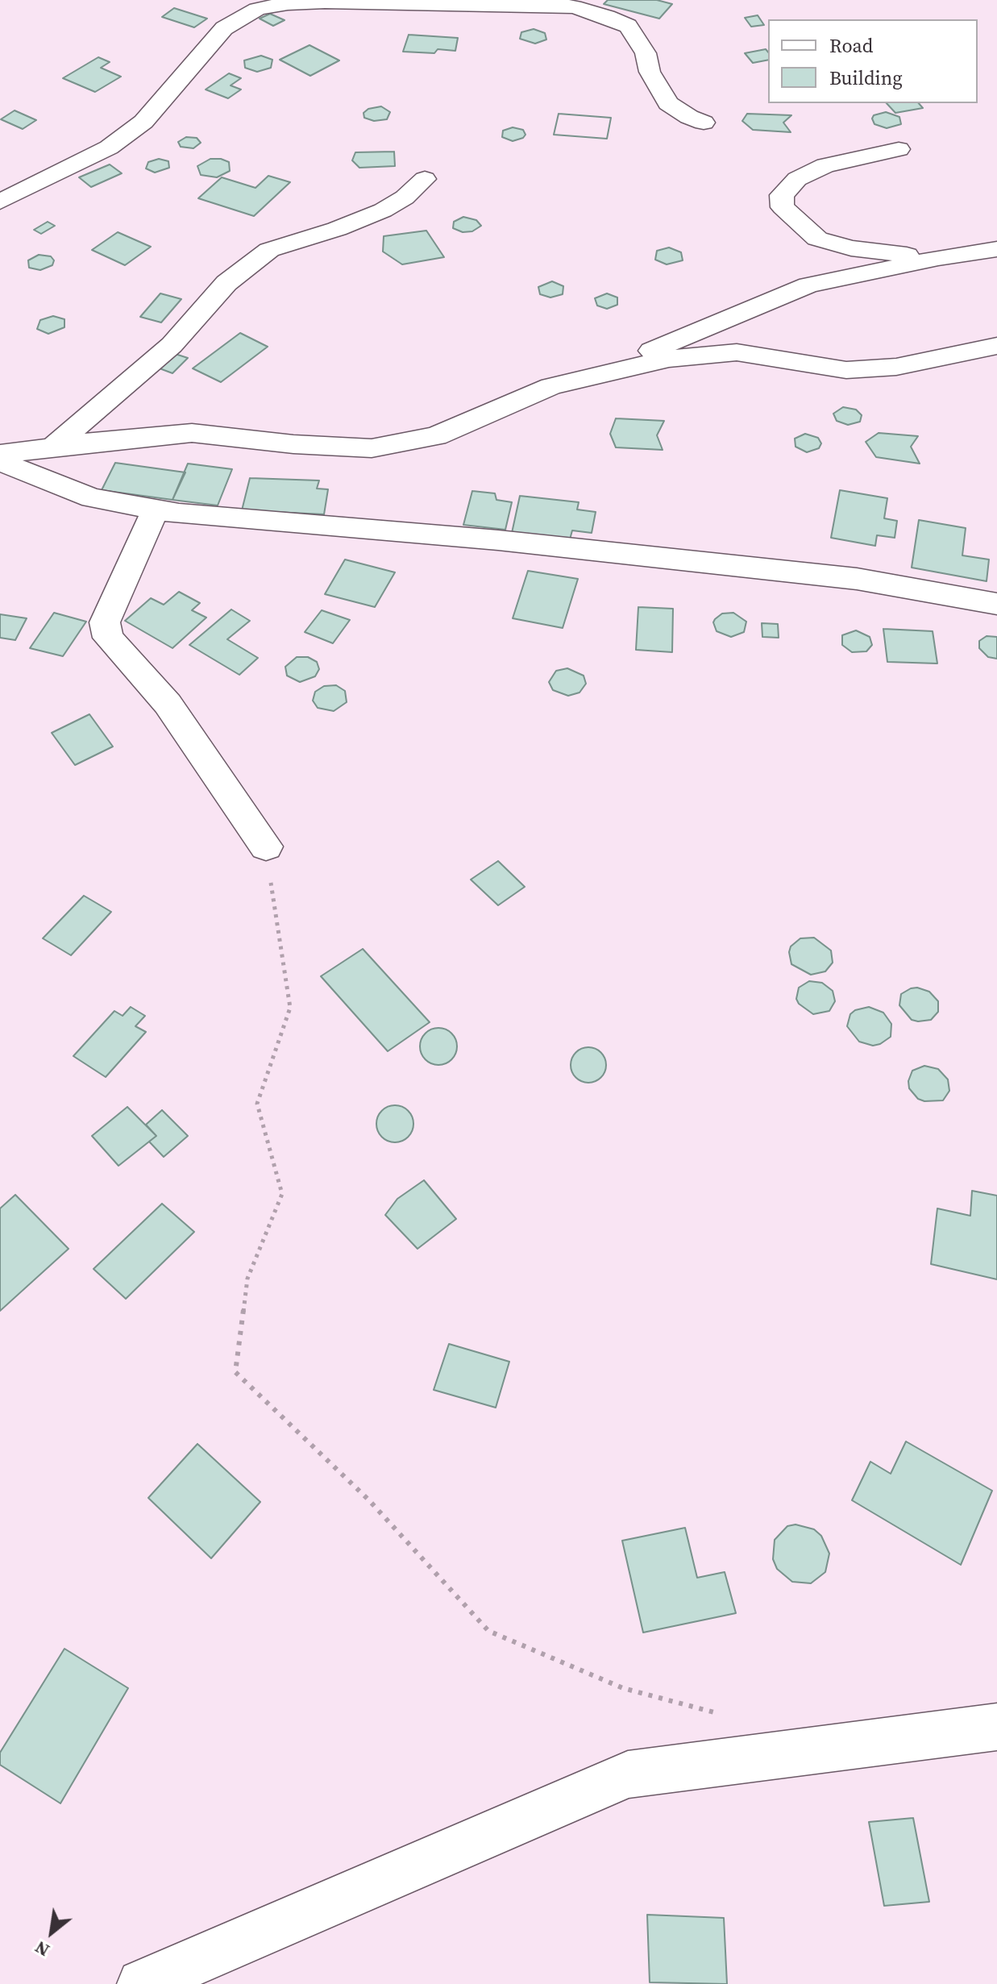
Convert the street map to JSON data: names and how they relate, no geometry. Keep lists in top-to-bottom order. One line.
{"legend":["Road","Building"],"north":"bottom left"}
